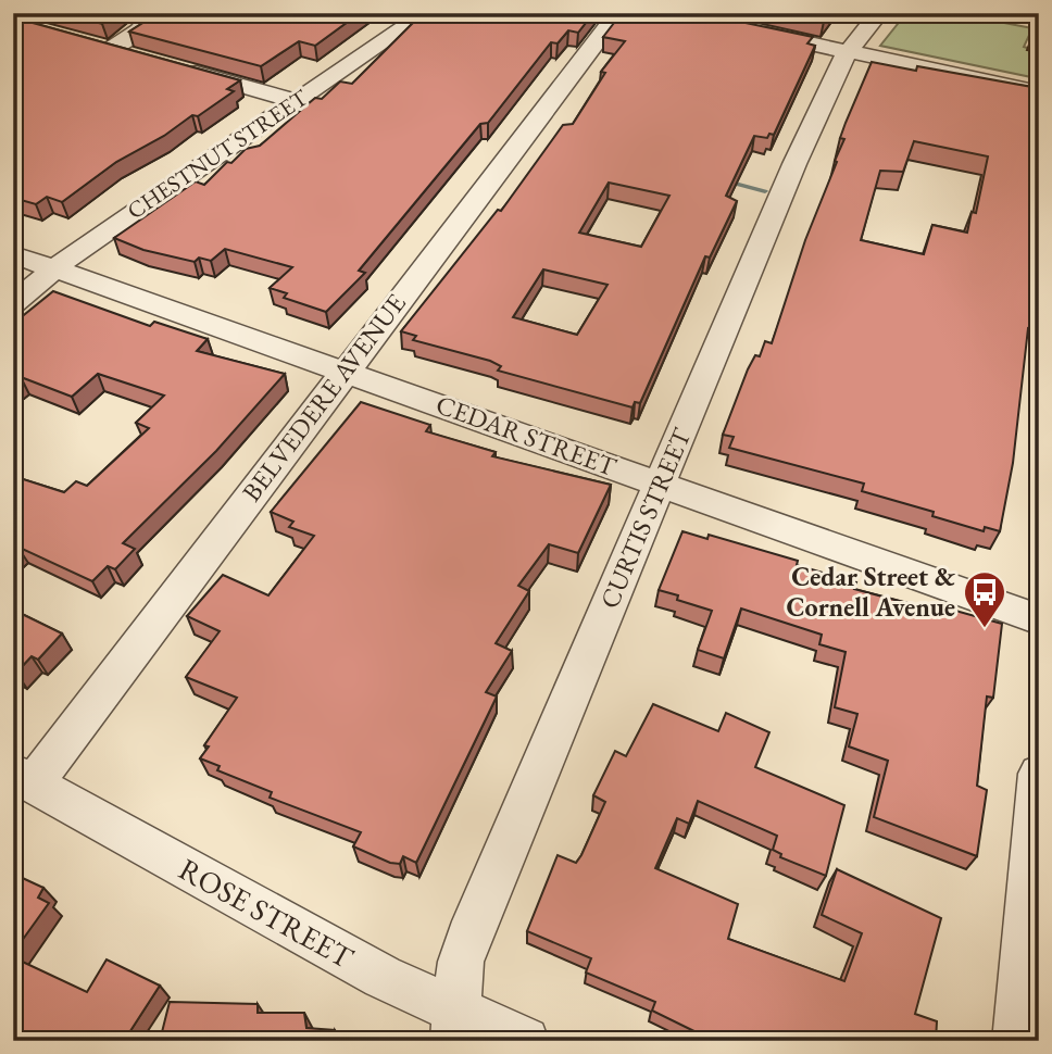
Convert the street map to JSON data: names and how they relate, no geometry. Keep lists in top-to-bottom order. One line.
{"streets":{"street":["CHESTNUT STREET","BELVEDERE AVENUE","CEDAR STREET","CURTIS STREET","ROSE STREET"]},"crossings":[["CHESTNUT STREET","CEDAR STREET"],["BELVEDERE AVENUE","CEDAR STREET"],["BELVEDERE AVENUE","ROSE STREET"],["CEDAR STREET","CURTIS STREET"],["CURTIS STREET","ROSE STREET"]],"places":{"bus stop":["Cedar Street & Cornell Avenue"]}}
